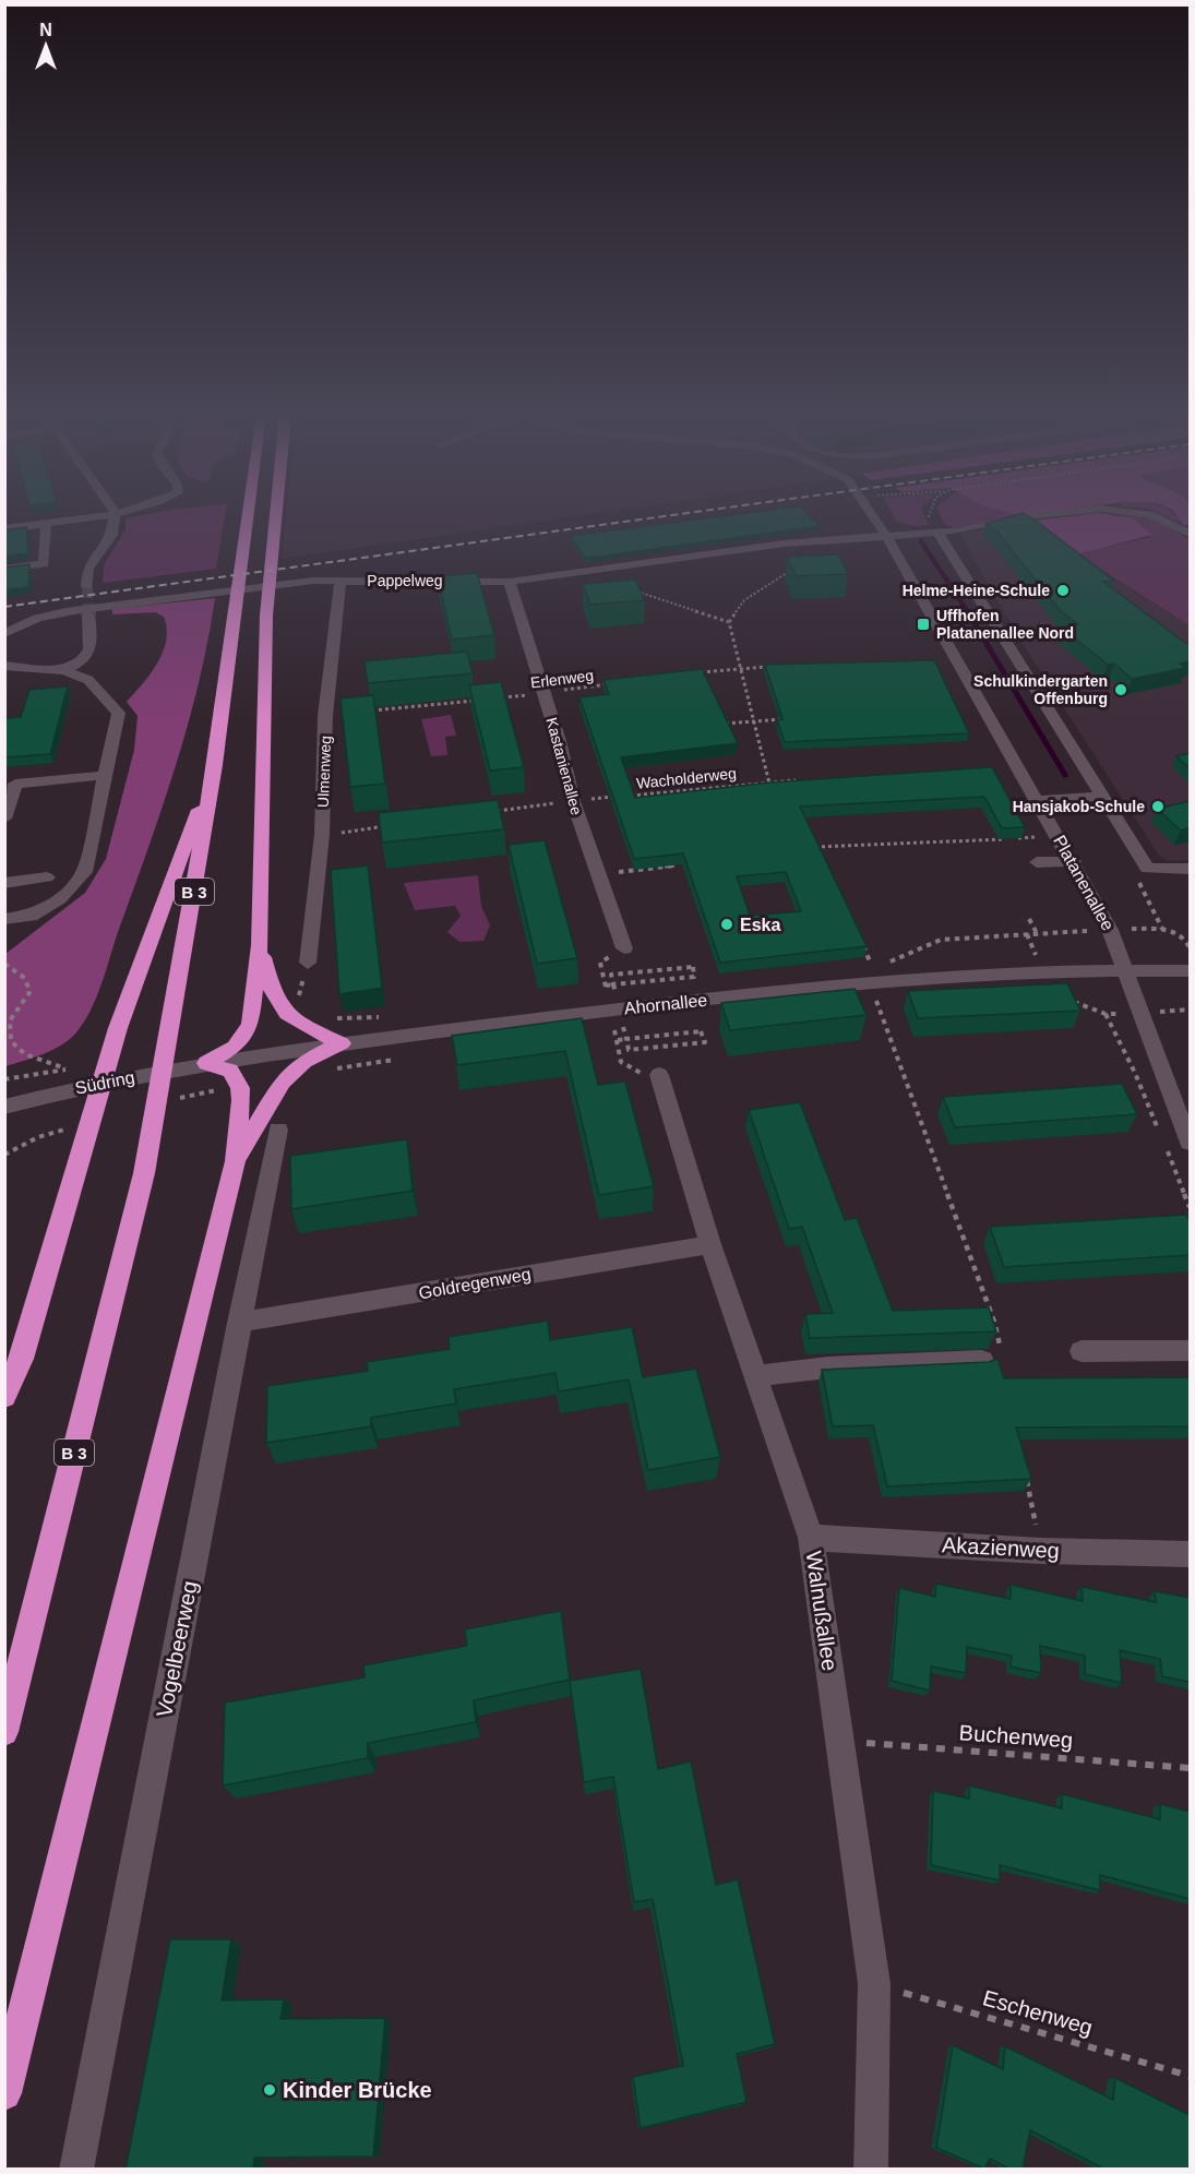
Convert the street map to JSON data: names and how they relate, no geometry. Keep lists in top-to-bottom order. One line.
{"streets":{"highway":["B 3"],"street":["Pappelweg","Kastanienallee","Ulmenweg","Platanenallee","Ahornallee","Südring","Goldregenweg","Akazienweg","Walnußallee","Vogelbeerweg"],"path":["Erlenweg","Wacholderweg","Buchenweg","Eschenweg"]},"crossings":[["Pappelweg","Kastanienallee"],["Pappelweg","Ulmenweg"],["Pappelweg","Platanenallee"],["Erlenweg","Kastanienallee"],["Kastanienallee","Wacholderweg"],["Platanenallee","Ahornallee"],["Ahornallee","Südring"],["Goldregenweg","Walnußallee"],["Goldregenweg","Vogelbeerweg"],["Akazienweg","Walnußallee"],["Walnußallee","Buchenweg"],["Walnußallee","Eschenweg"]],"places":{"other":["Helme-Heine-Schule","Schulkindergarten Offenburg","Hansjakob-Schule","Eska","Kinder Brücke"],"transit":["Uffhofen Platanenallee Nord"]},"north":"top"}
